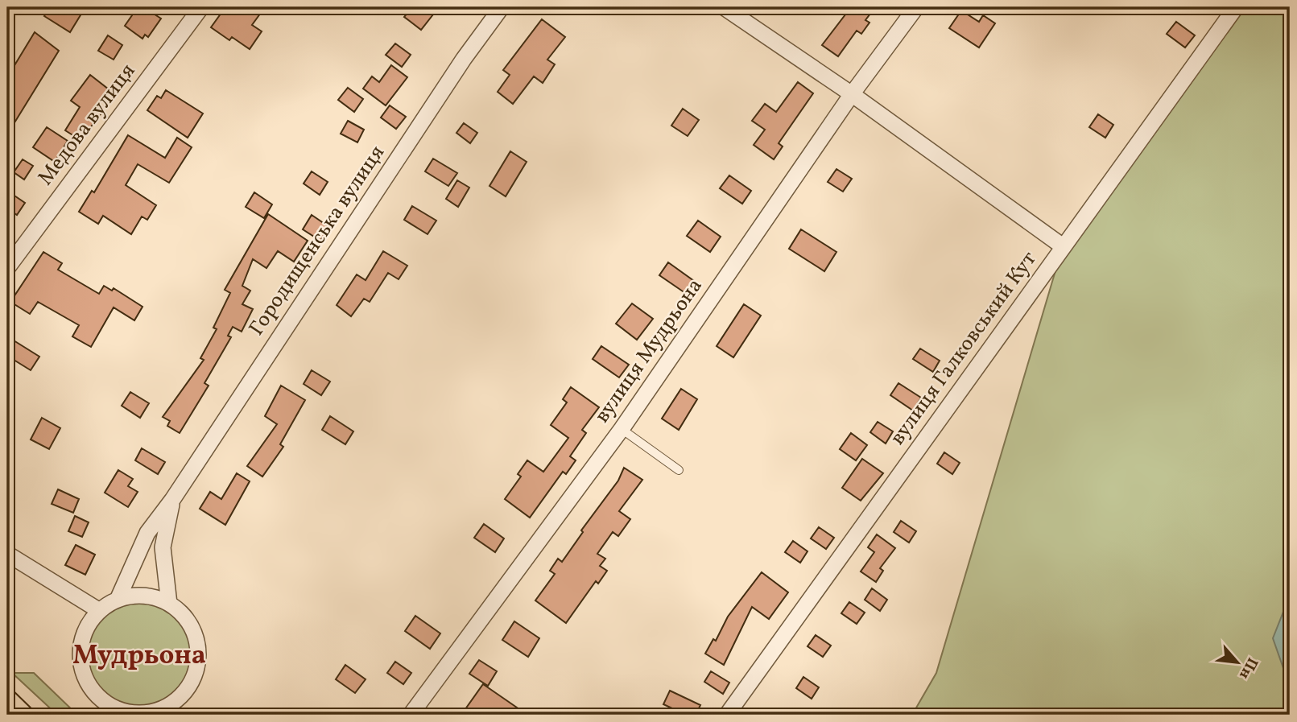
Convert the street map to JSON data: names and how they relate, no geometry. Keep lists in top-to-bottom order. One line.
{"streets":{"street":["Медова вулиця","Городищенська вулиця","вулиця Галковський Кут","вулиця Мудрьона"]},"districts":["Мудрьона"],"north":"bottom right"}
